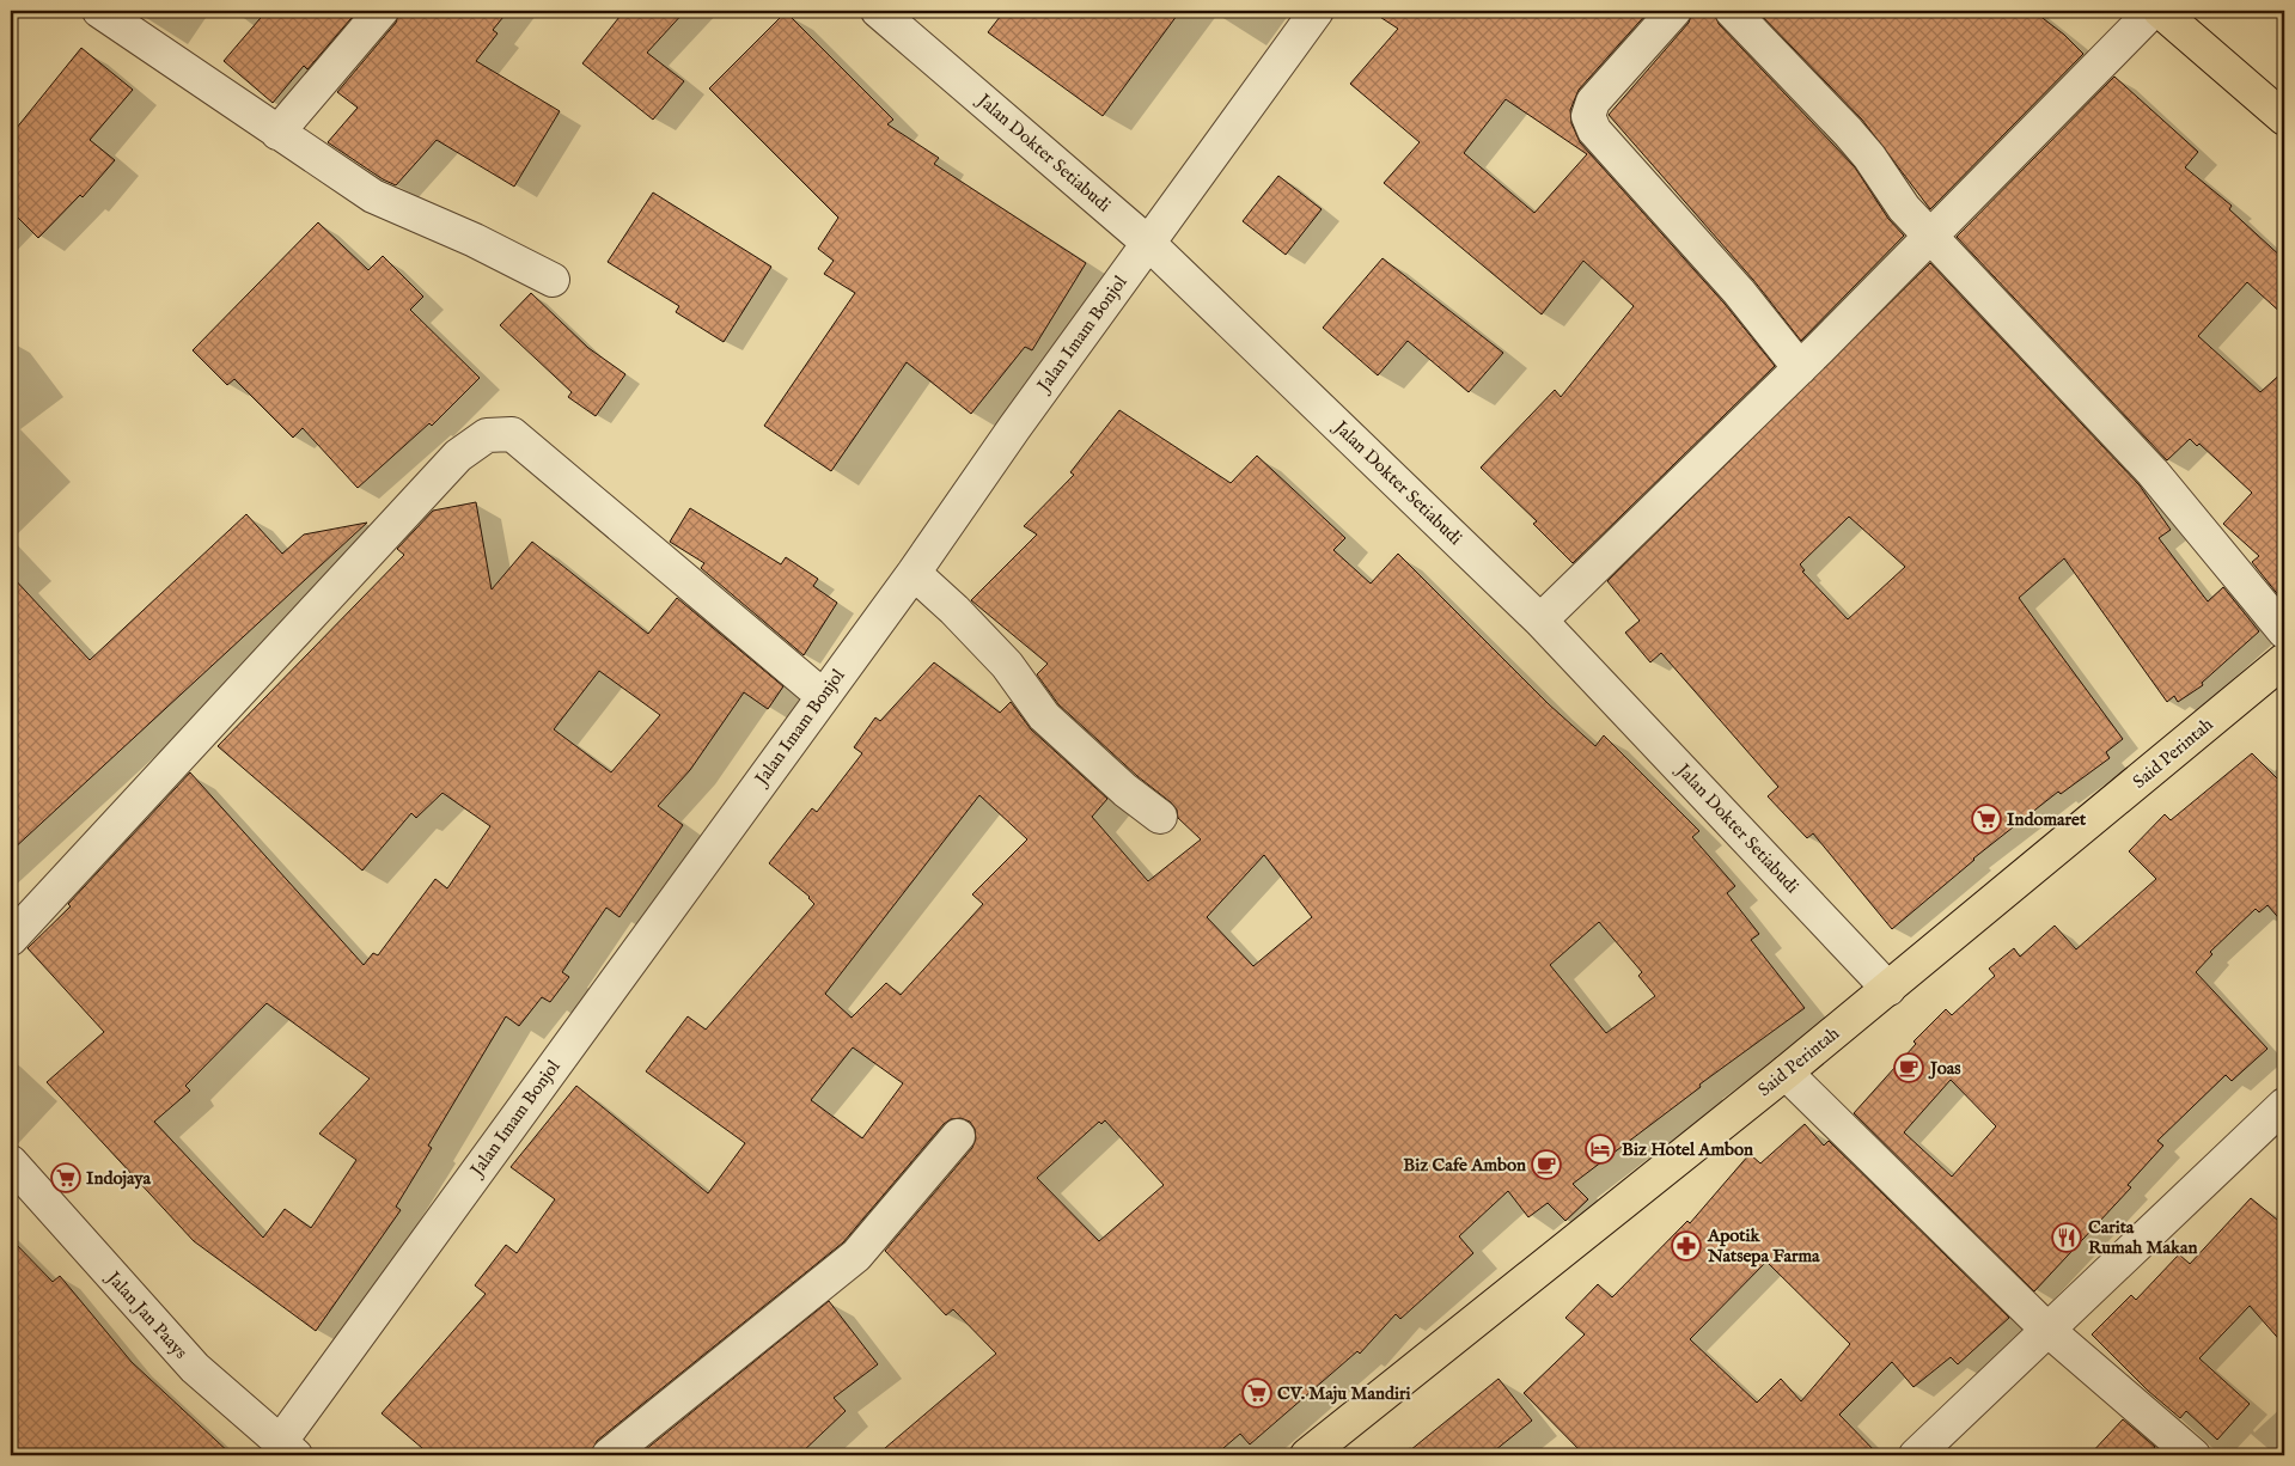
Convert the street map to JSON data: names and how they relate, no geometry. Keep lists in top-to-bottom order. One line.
{"streets":{"main road":["Said Perintah"],"street":["Jalan Dokter Setiabudi","Jalan Imam Bonjol","Jalan Jan Paays"]},"crossings":[["Jalan Dokter Setiabudi","Jalan Imam Bonjol"],["Jalan Dokter Setiabudi","Said Perintah"],["Jalan Imam Bonjol","Jalan Jan Paays"]],"places":{"supermarket":["Indomaret","Indojaya","CV. Maju Mandiri"],"cafe":["Joas","Biz Cafe Ambon"],"hotel":["Biz Hotel Ambon"],"restaurant":["Carita Rumah Makan"],"pharmacy":["Apotik Natsepa Farma"]}}
